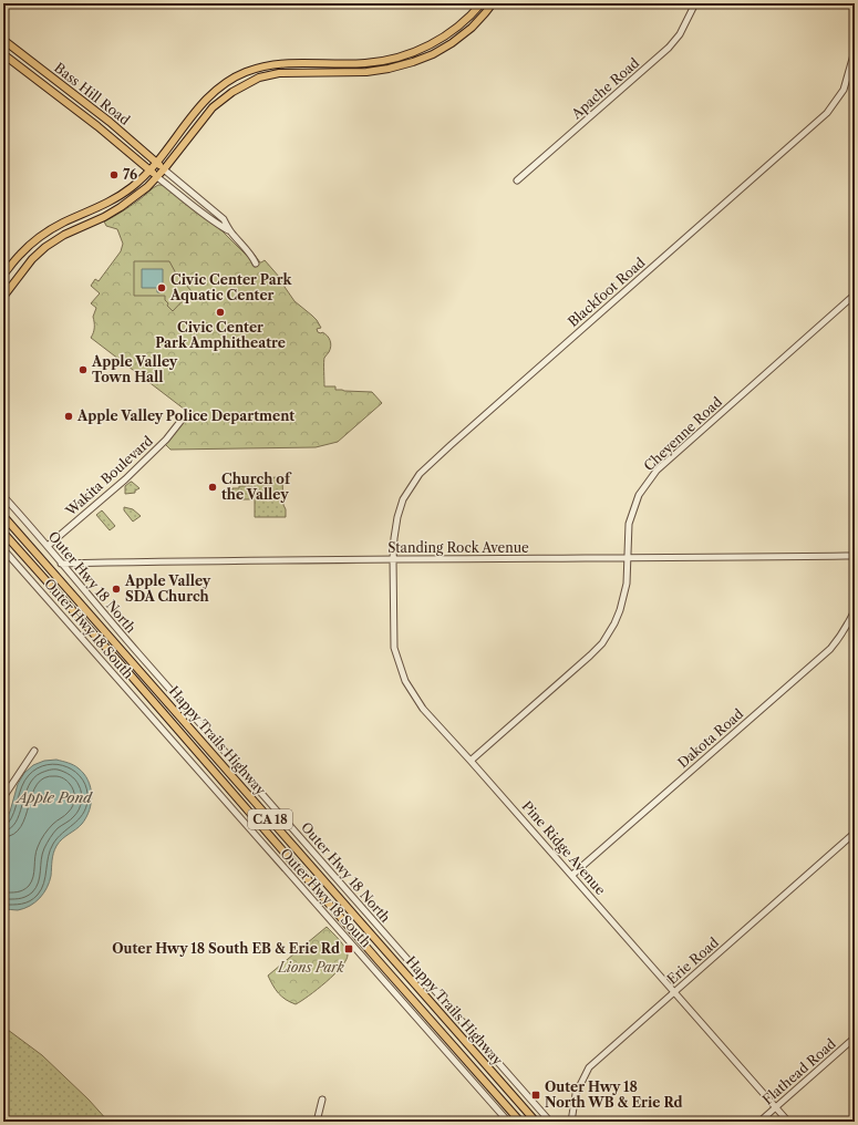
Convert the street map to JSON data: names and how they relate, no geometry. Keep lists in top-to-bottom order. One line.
{"streets":{"main road":["Bass Hill Road","Happy Trails Highway","CA 18"],"street":["Apache Road","Blackfoot Road","Cheyenne Road","Wakita Boulevard","Standing Rock Avenue","Outer Hwy 18 North","Outer Hwy 18 South","Dakota Road","Pine Ridge Avenue","Erie Road","Flathead Road"]},"crossings":[["Blackfoot Road","Standing Rock Avenue"],["Blackfoot Road","Pine Ridge Avenue"],["Cheyenne Road","Standing Rock Avenue"],["Cheyenne Road","Pine Ridge Avenue"],["Wakita Boulevard","Outer Hwy 18 North"],["Standing Rock Avenue","Outer Hwy 18 North"],["Standing Rock Avenue","Pine Ridge Avenue"],["Dakota Road","Pine Ridge Avenue"],["Pine Ridge Avenue","Erie Road"],["Pine Ridge Avenue","Flathead Road"]],"water":["Apple Pond"],"parks":["Lions Park"],"places":{"other":["76","Civic Center Park Aquatic Center","Civic Center Park Amphitheatre","Apple Valley Town Hall","Apple Valley Police Department","Church of the Valley","Apple Valley SDA Church"],"transit":["Outer Hwy 18 South EB & Erie Rd","Outer Hwy 18 North WB & Erie Rd"]}}
